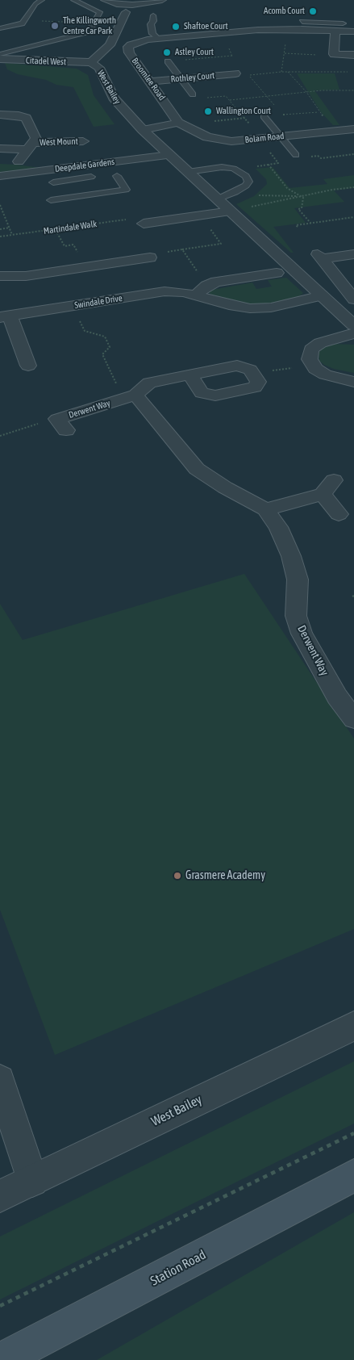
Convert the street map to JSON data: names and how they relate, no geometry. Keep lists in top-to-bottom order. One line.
{"streets":{"main road":["Station Road"],"street":["Citadel West","Rothley Court","Broomlee Road","West Bailey","Bolam Road","West Mount","Deepdale Gardens","Swindale Drive","Derwent Way"],"path":["Martindale Walk"]},"crossings":[["Citadel West","West Bailey"],["Rothley Court","Broomlee Road"],["Broomlee Road","Bolam Road"],["West Bailey","Deepdale Gardens"],["West Bailey","Swindale Drive"]],"places":["Acomb Court","The Killingworth Centre Car Park","Shaftoe Court","Astley Court","Wallington Court","Grasmere Academy"]}
